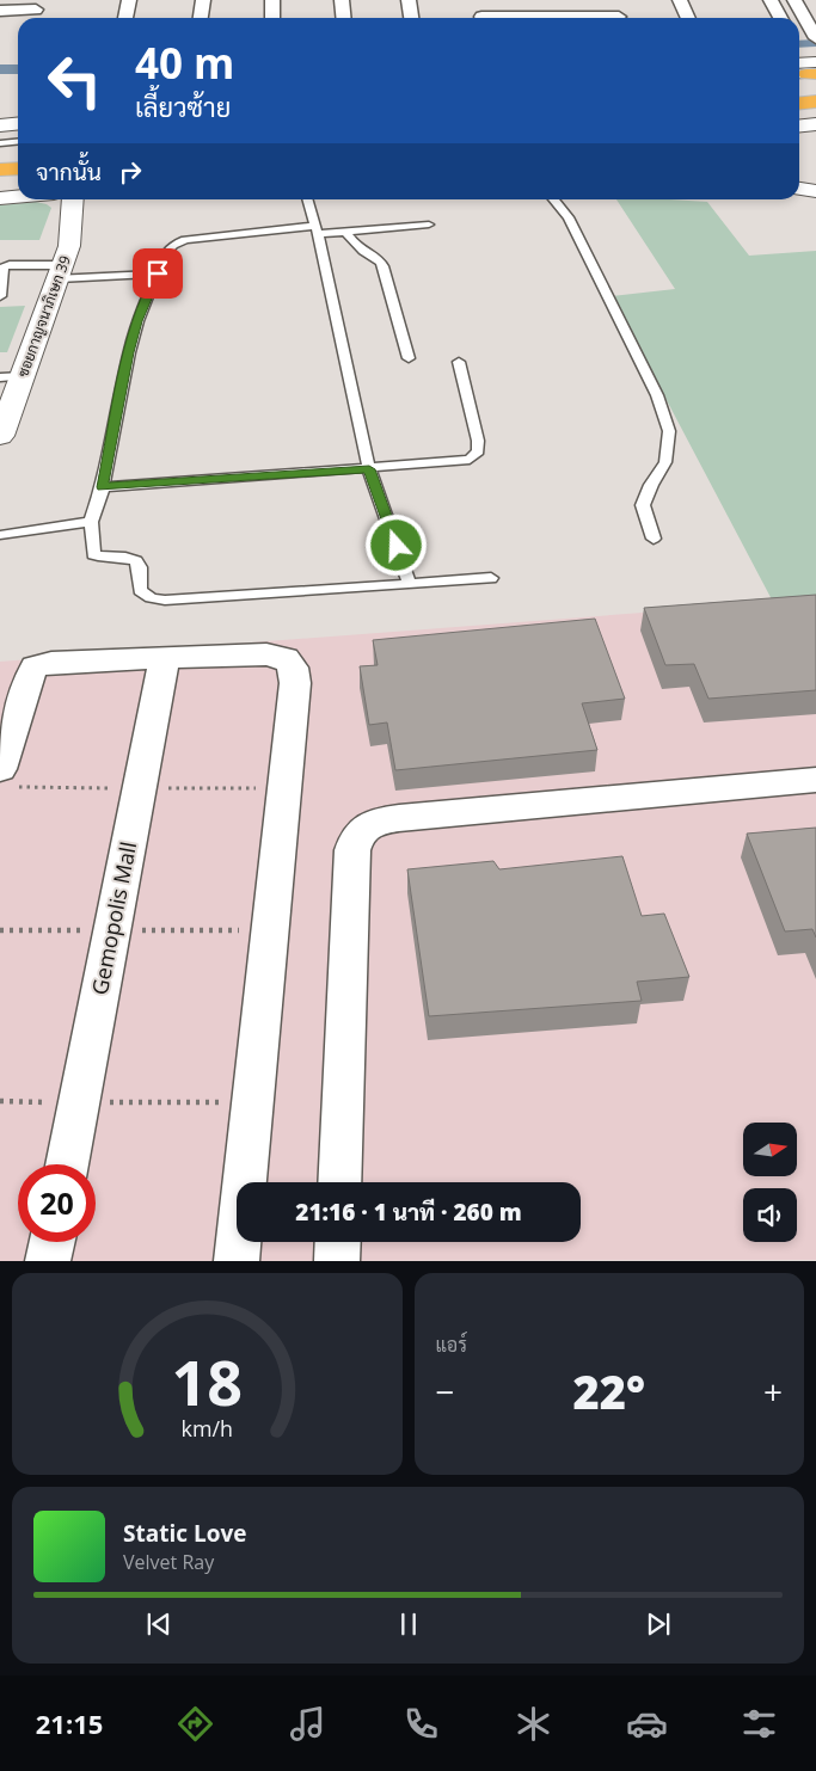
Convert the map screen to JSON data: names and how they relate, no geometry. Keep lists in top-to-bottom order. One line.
{"streets":{"street":["ซอยกาญจนาภิเษก 39","Gemopolis Mall"]},"north":"right","page":{"turn":["40 m","เลี้ยวซ้าย"],"then":"จากนั้น","limit":"20","trip":"21:16 · 1 นาที · 260 m","tile":"แอร์","heat":["−","22°","+"],"song":["Static Love","Velvet Ray"],"tabs":"21:15","gauge":["18","km/h"]}}
